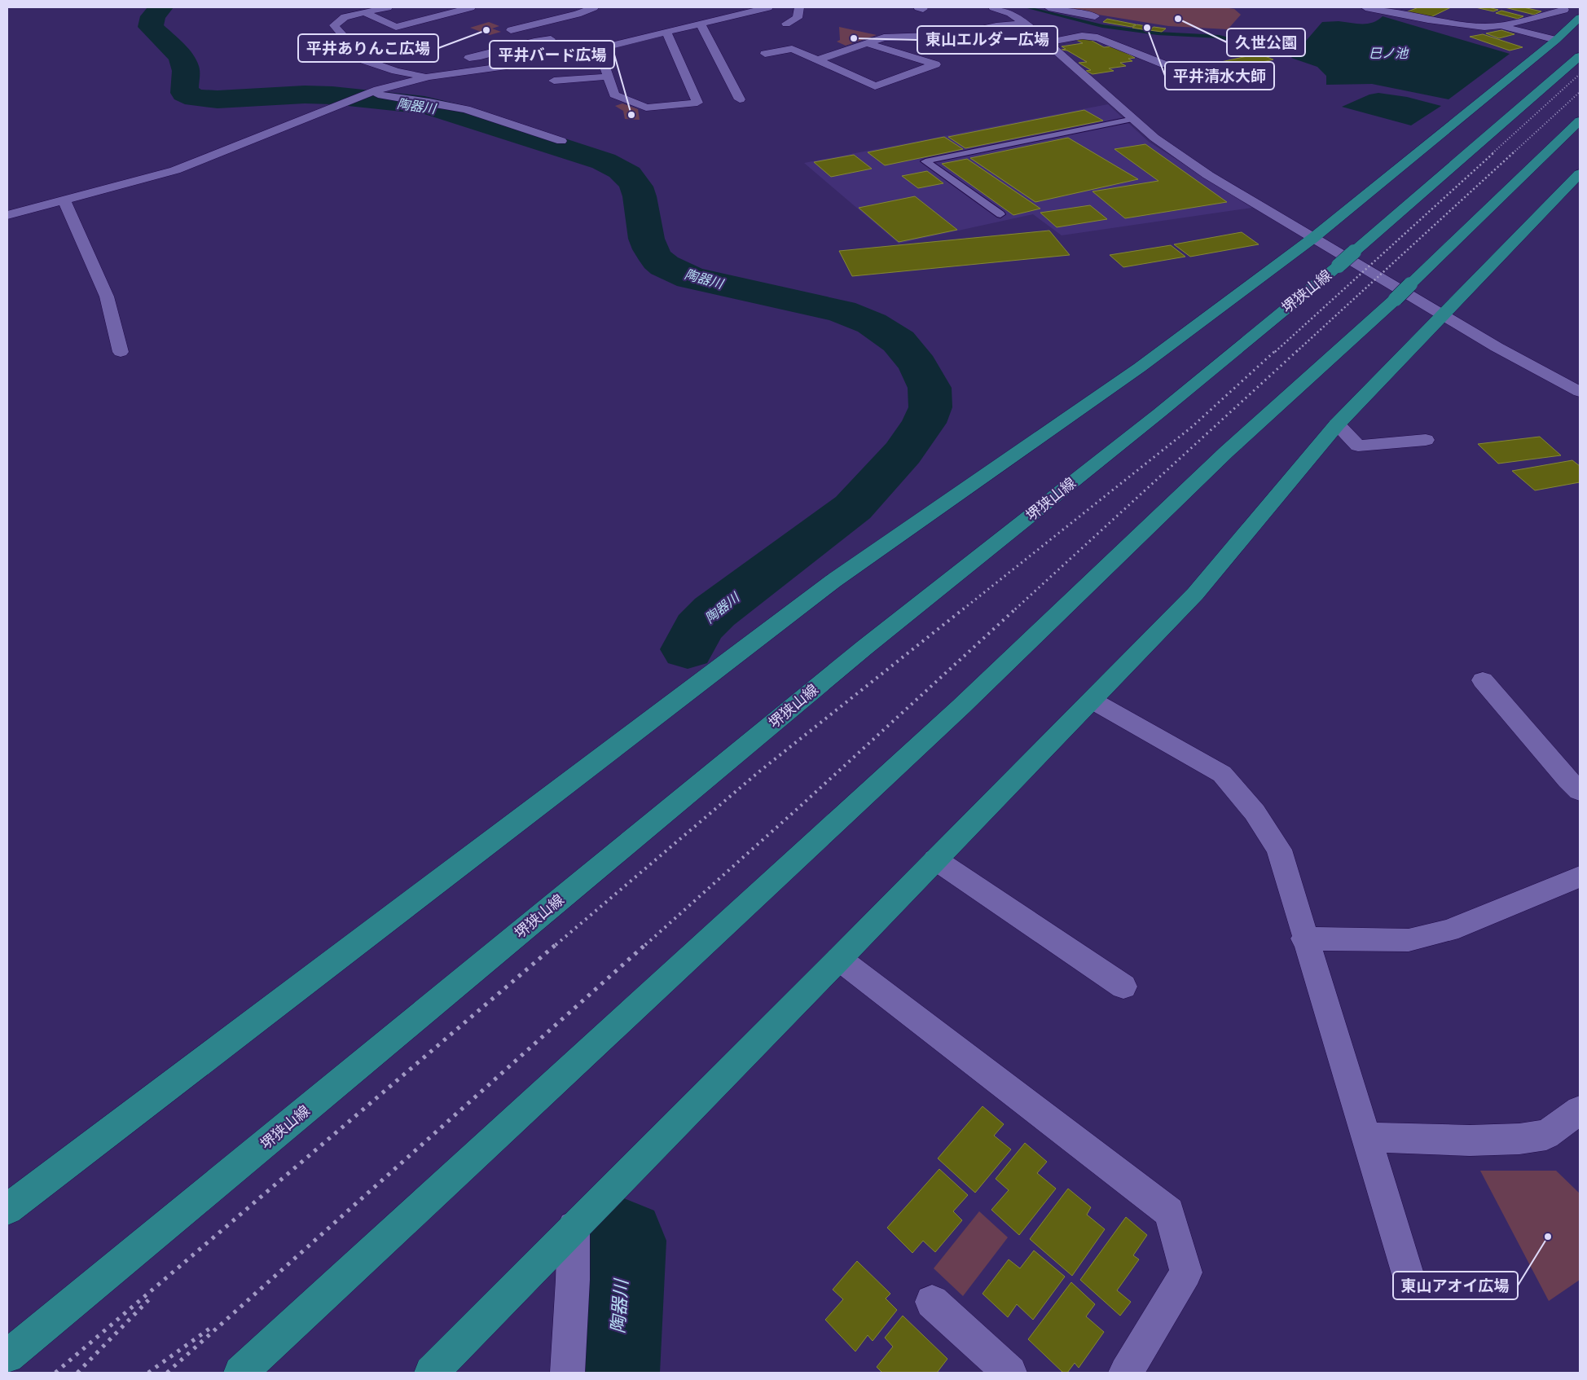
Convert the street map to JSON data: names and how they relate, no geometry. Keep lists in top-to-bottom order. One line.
{"streets":{"main road":["堺狭山線"]},"water":["巳ノ池","陶器川"],"places":["久世公園","平井清水大師","平井ありんこ広場","東山エルダー広場","平井バード広場","東山アオイ広場"]}
